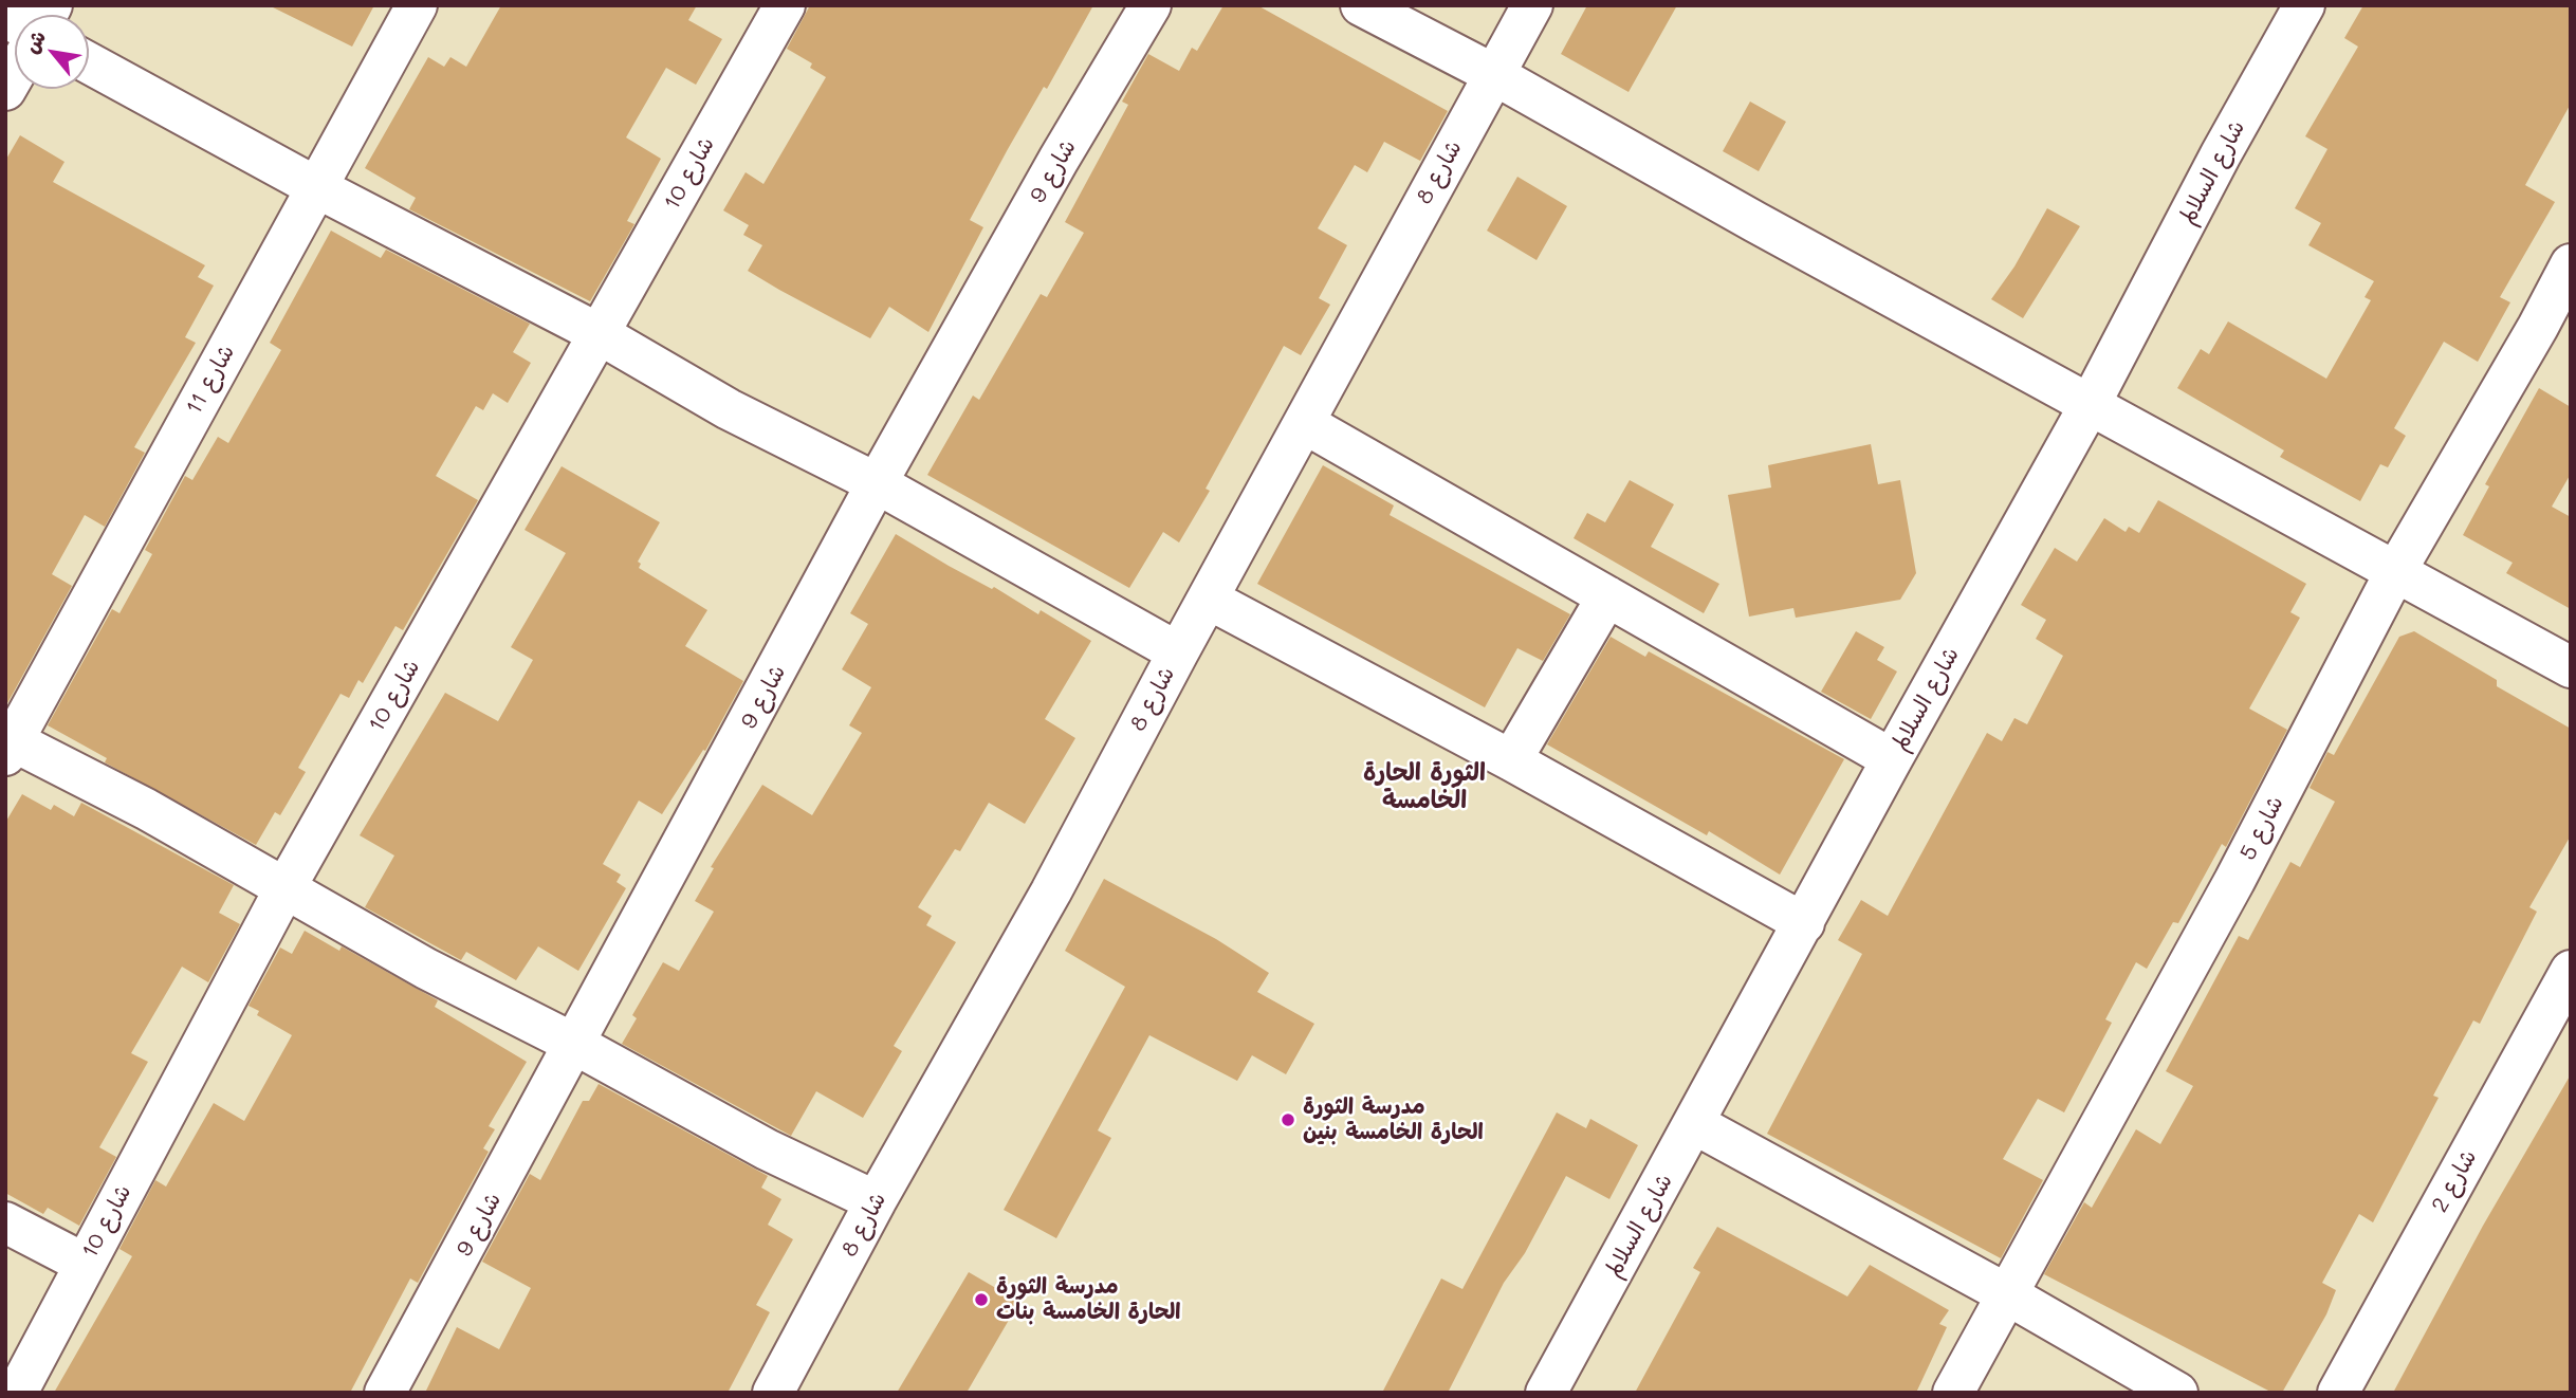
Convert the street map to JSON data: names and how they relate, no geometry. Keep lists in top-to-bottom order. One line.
{"streets":{"street":["شارع 9","شارع 8","شارع السلالم","شارع 10","شارع 11","شارع 5","شارع 2"]},"districts":["الثورة الحارة الخامسة"],"places":["مدرسة الثورة الحارة الخامسة بنين","مدرسة الثورة الحارة الخامسة بنات"],"north":"top left"}
